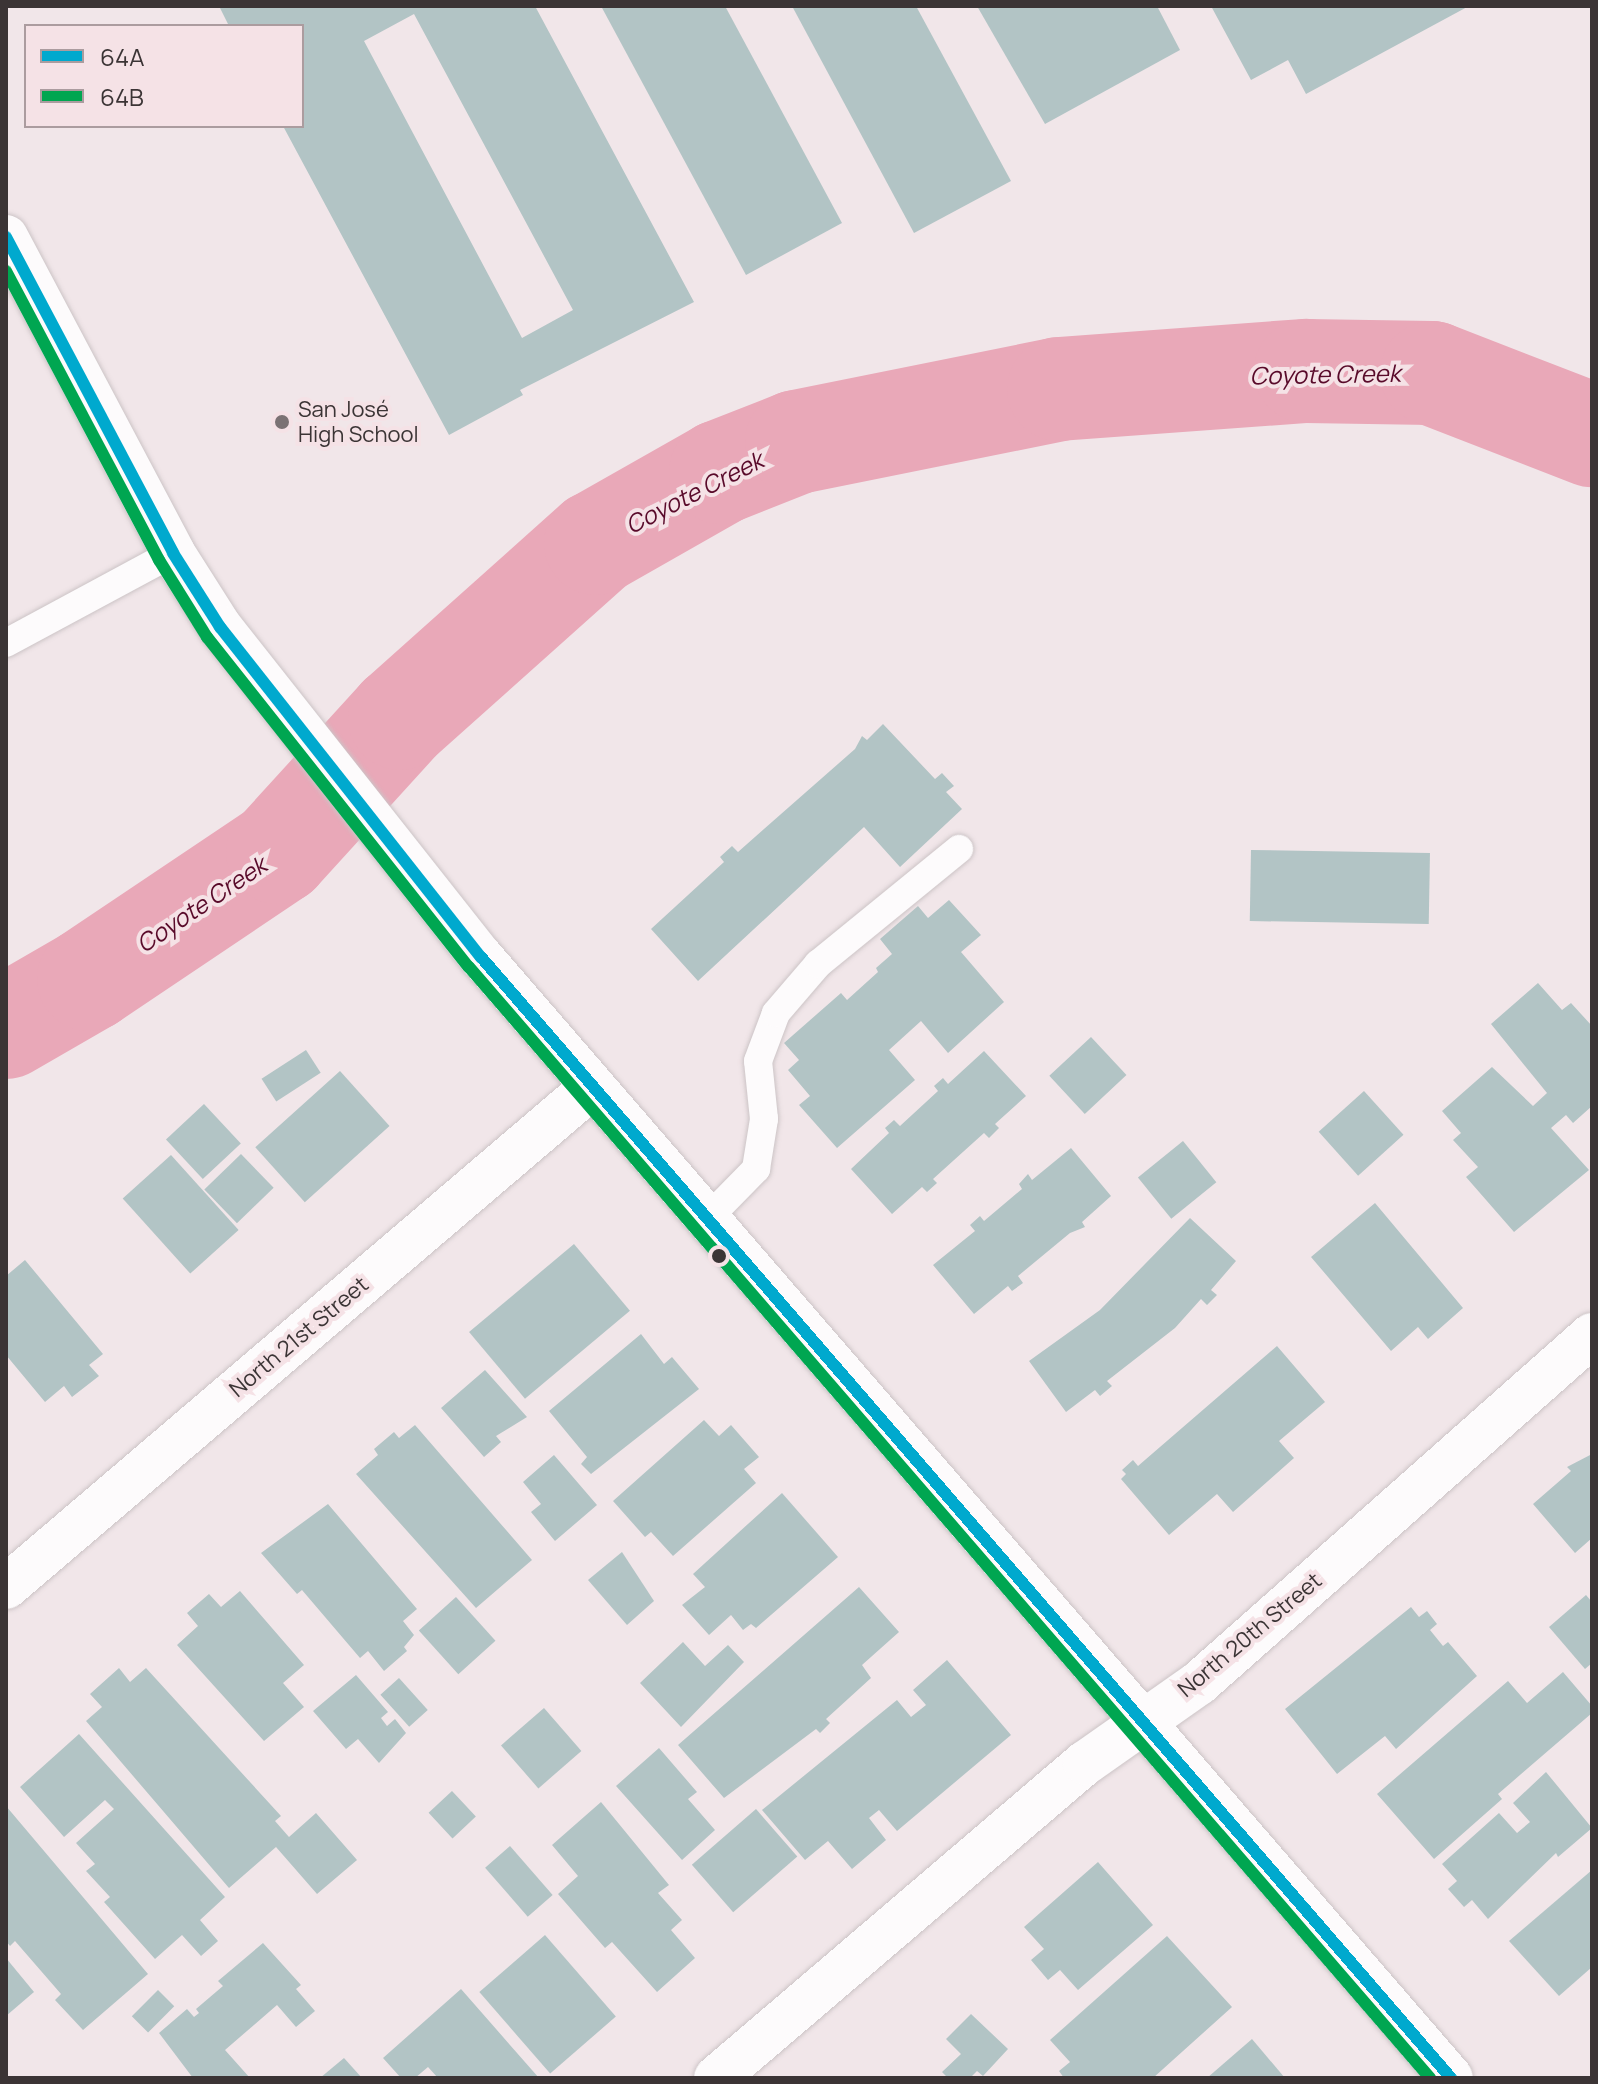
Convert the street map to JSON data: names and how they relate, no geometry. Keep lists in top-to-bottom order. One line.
{"streets":{"main road":["North 21st Street","North 20th Street"]},"water":["Coyote Creek"],"places":["San José High School"],"lines":["transit line 64A","transit line 64B"],"legend":["64A","64B"]}
